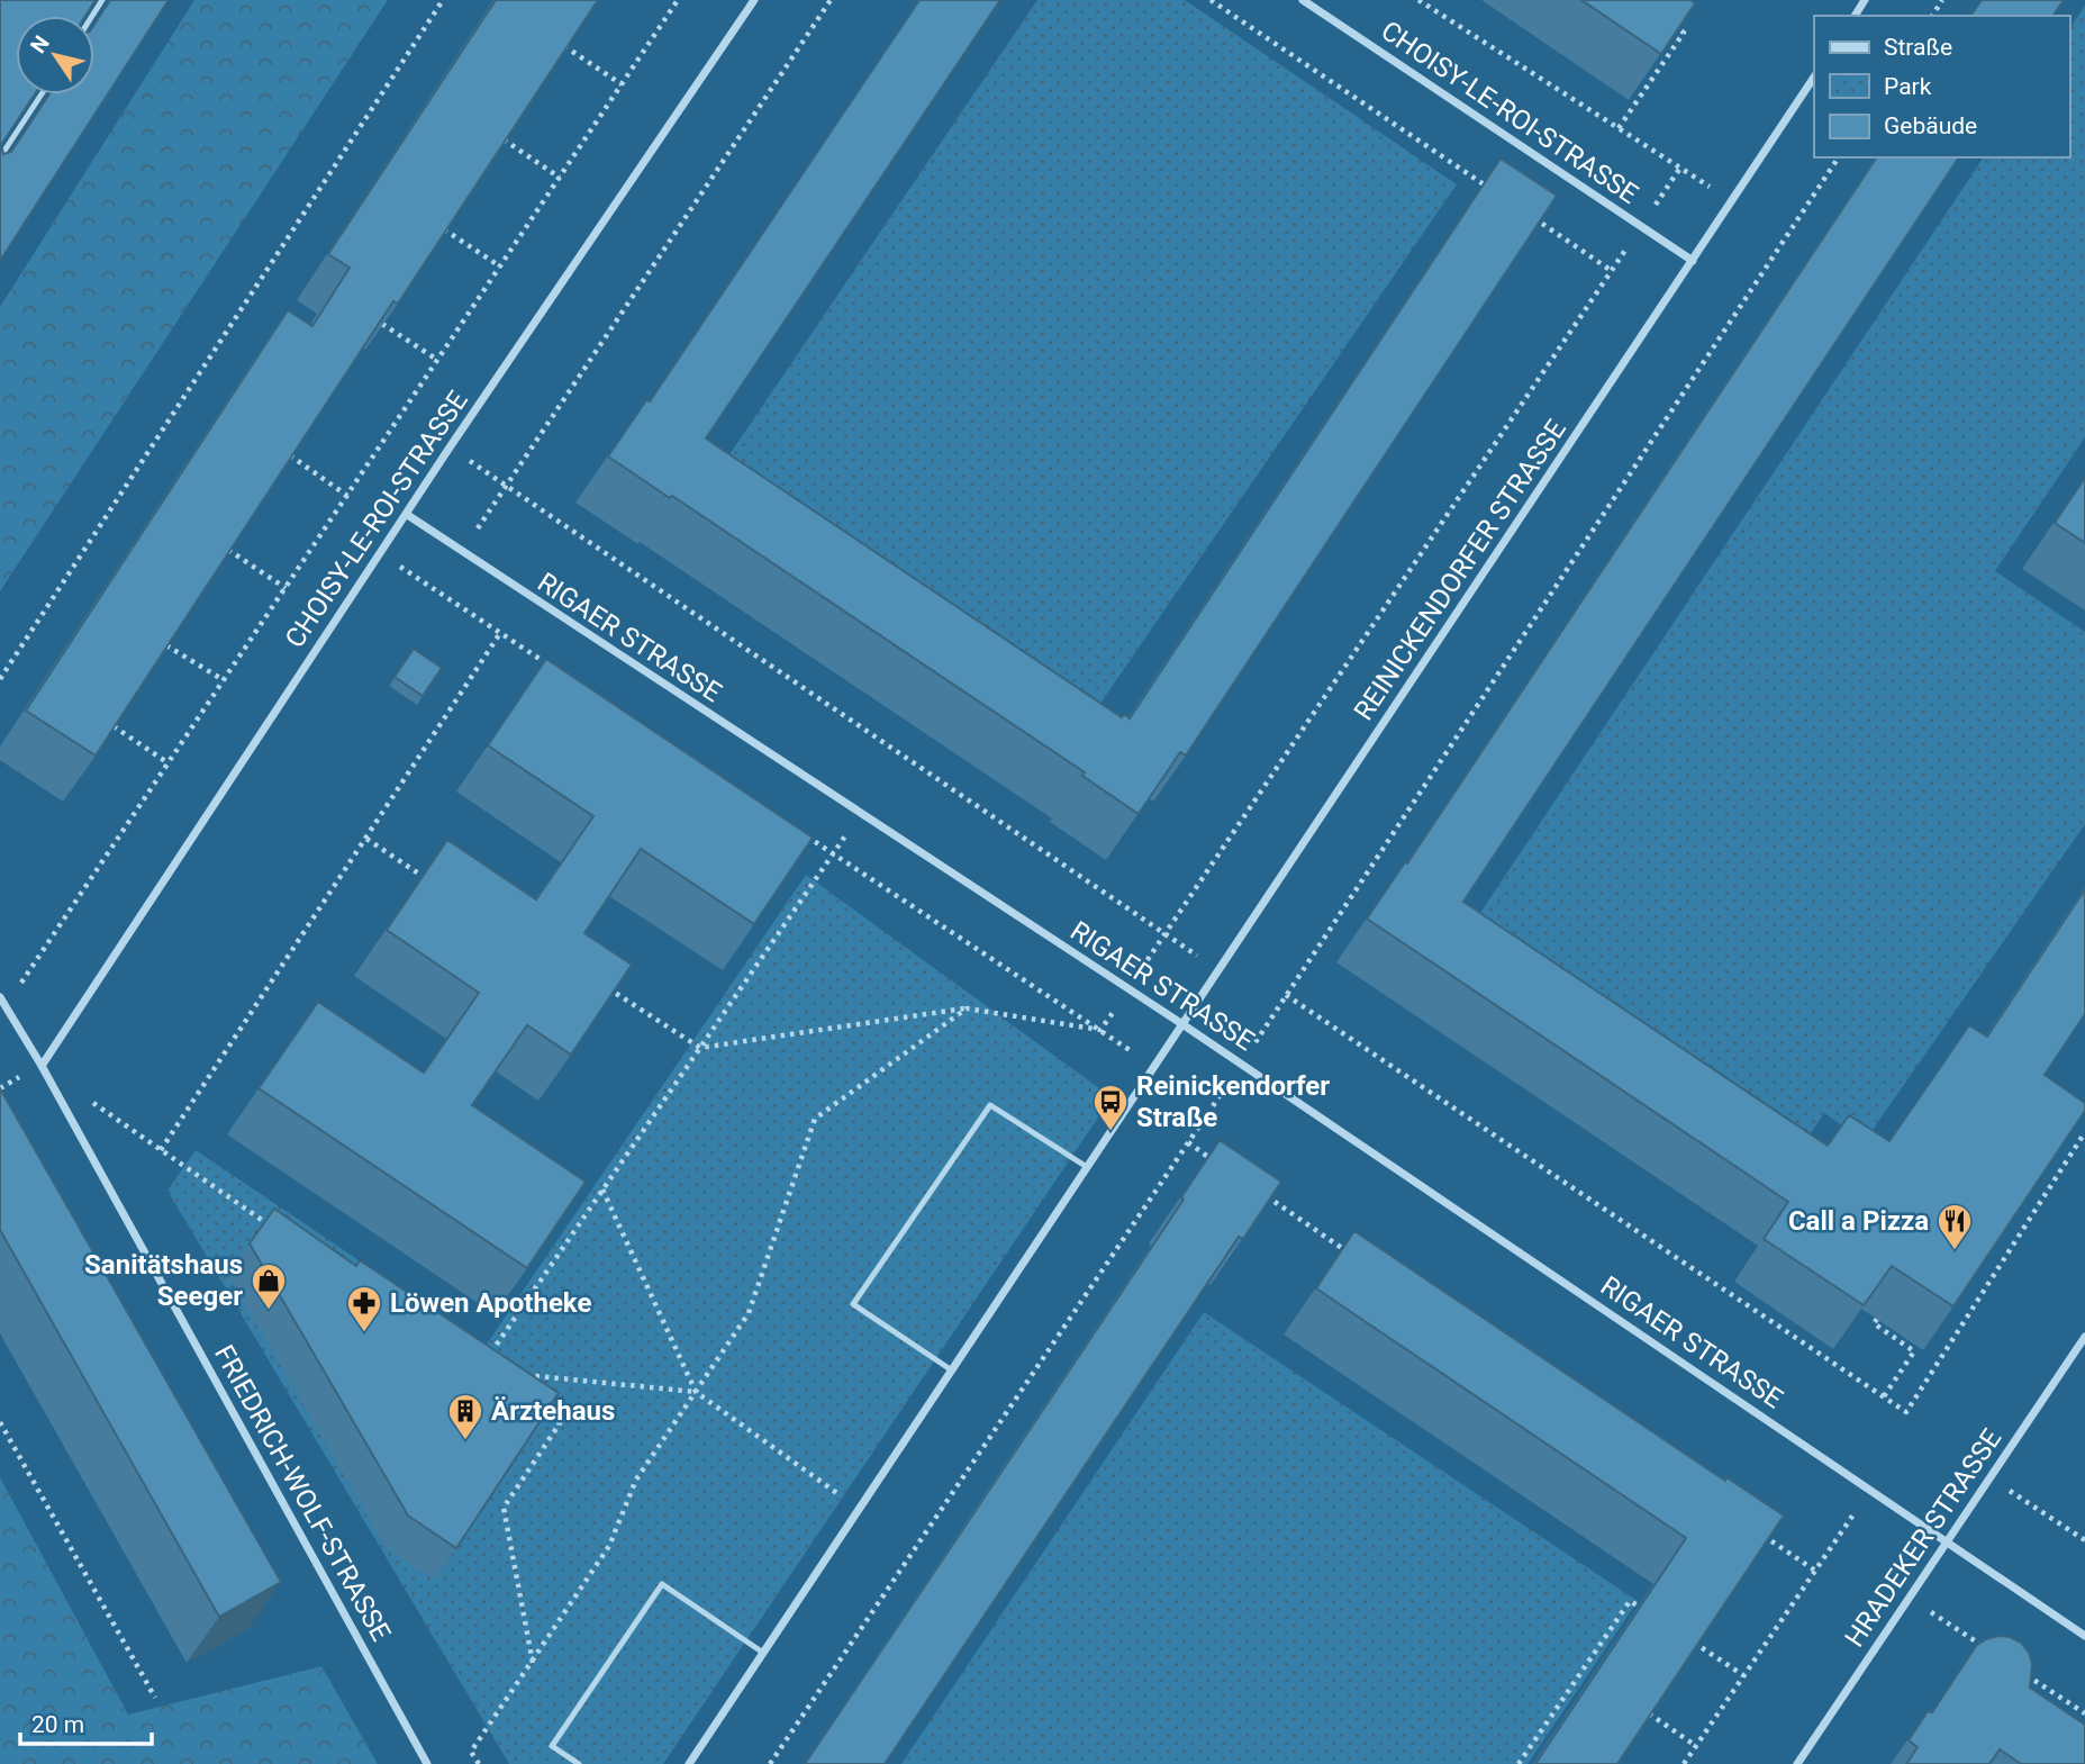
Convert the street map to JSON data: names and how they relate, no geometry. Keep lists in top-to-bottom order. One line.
{"streets":{"street":["CHOISY-LE-ROI-STRASSE","REINICKENDORFER STRASSE","RIGAER STRASSE","FRIEDRICH-WOLF-STRASSE","HRADEKER STRASSE"]},"crossings":[["CHOISY-LE-ROI-STRASSE","REINICKENDORFER STRASSE"],["CHOISY-LE-ROI-STRASSE","RIGAER STRASSE"],["CHOISY-LE-ROI-STRASSE","FRIEDRICH-WOLF-STRASSE"],["REINICKENDORFER STRASSE","RIGAER STRASSE"],["RIGAER STRASSE","HRADEKER STRASSE"]],"places":{"bus stop":["Reinickendorfer Straße"],"restaurant":["Call a Pizza"],"shop":["Sanitätshaus Seeger"],"pharmacy":["Löwen Apotheke"],"building":["Ärztehaus"]},"legend":["Straße","Park","Gebäude"],"scale_bar":"20 m","north":"top left"}
